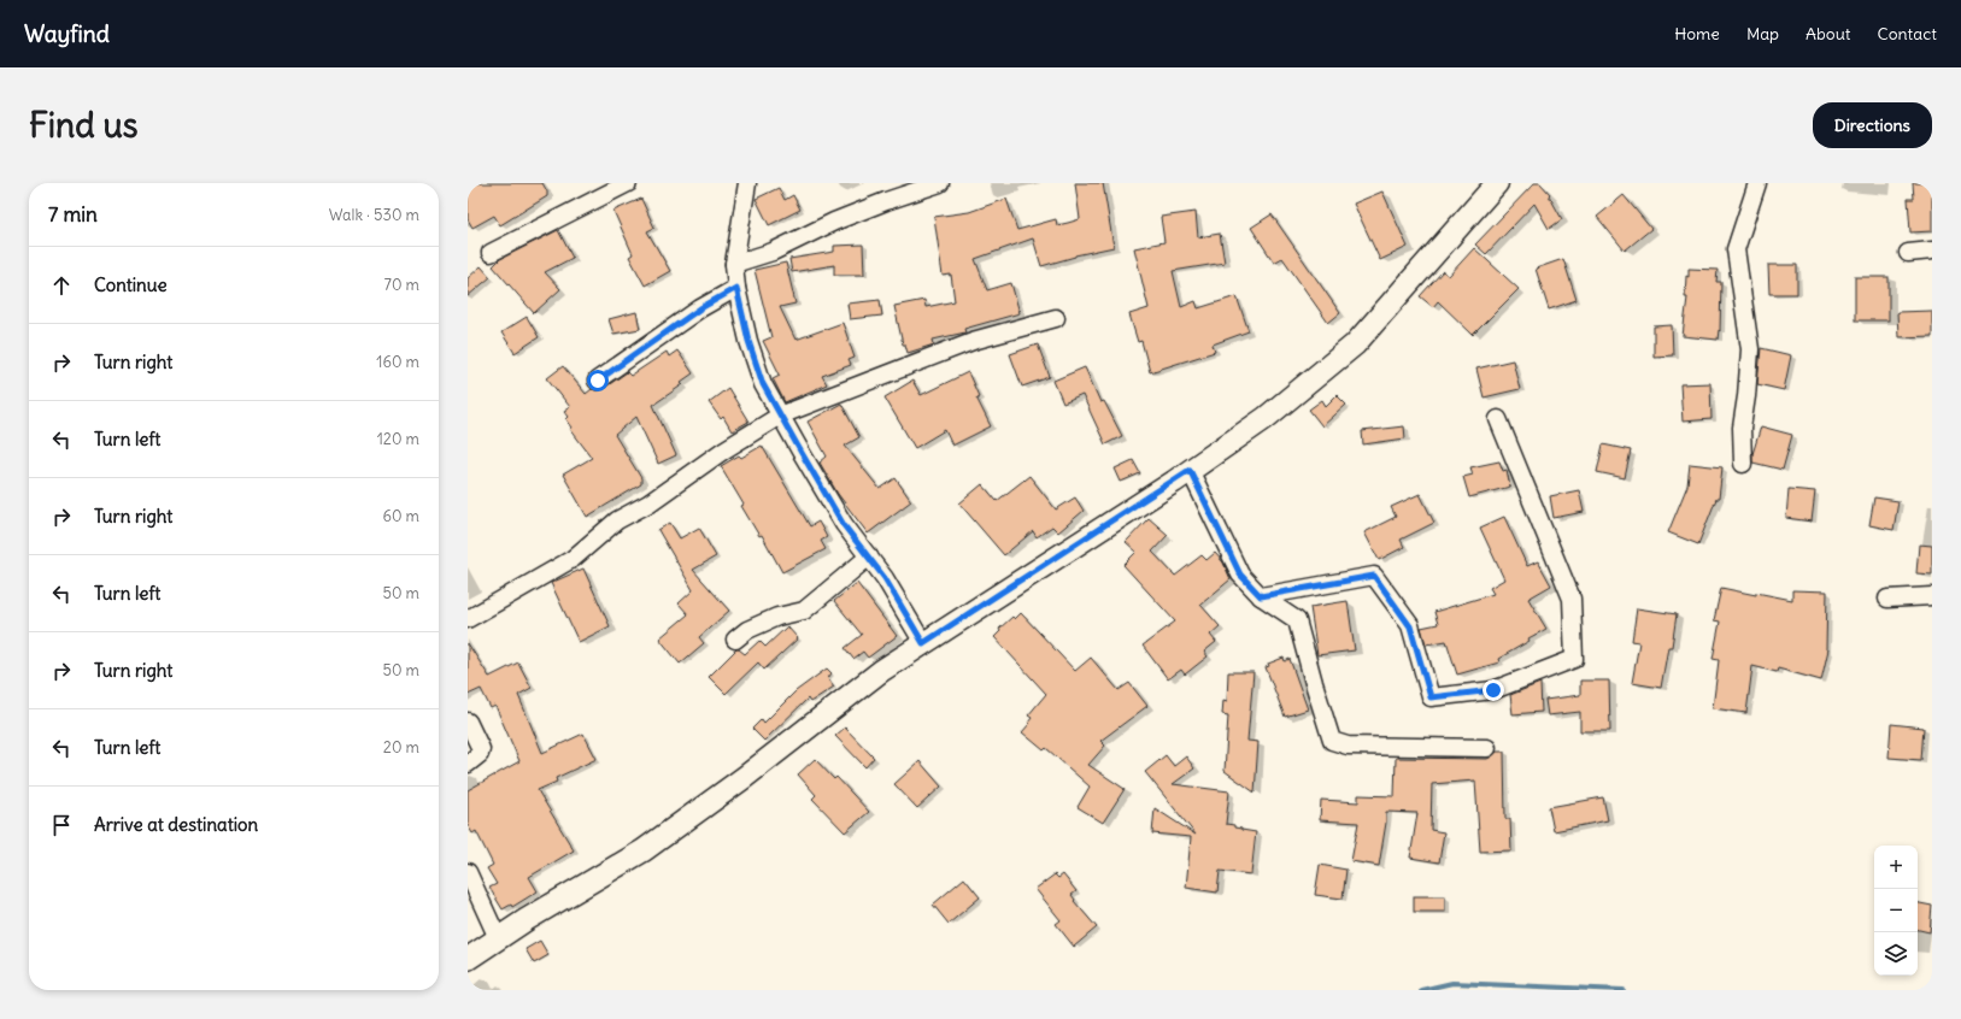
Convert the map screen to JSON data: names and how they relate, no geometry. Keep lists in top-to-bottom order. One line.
{"page":{"header":"Wayfind","nav":["Home","Map","About","Contact"],"buttons":"Directions","title":"Find us","heading":["7 min","Walk · 530 m"],"list":[["Continue","70 m"],["Turn right","160 m"],["Turn left","120 m"],["Turn right","60 m"],["Turn left","50 m"],["Turn right","50 m"],["Turn left","20 m"],"Arrive at destination"],"map_buttons":["+","−"]}}
